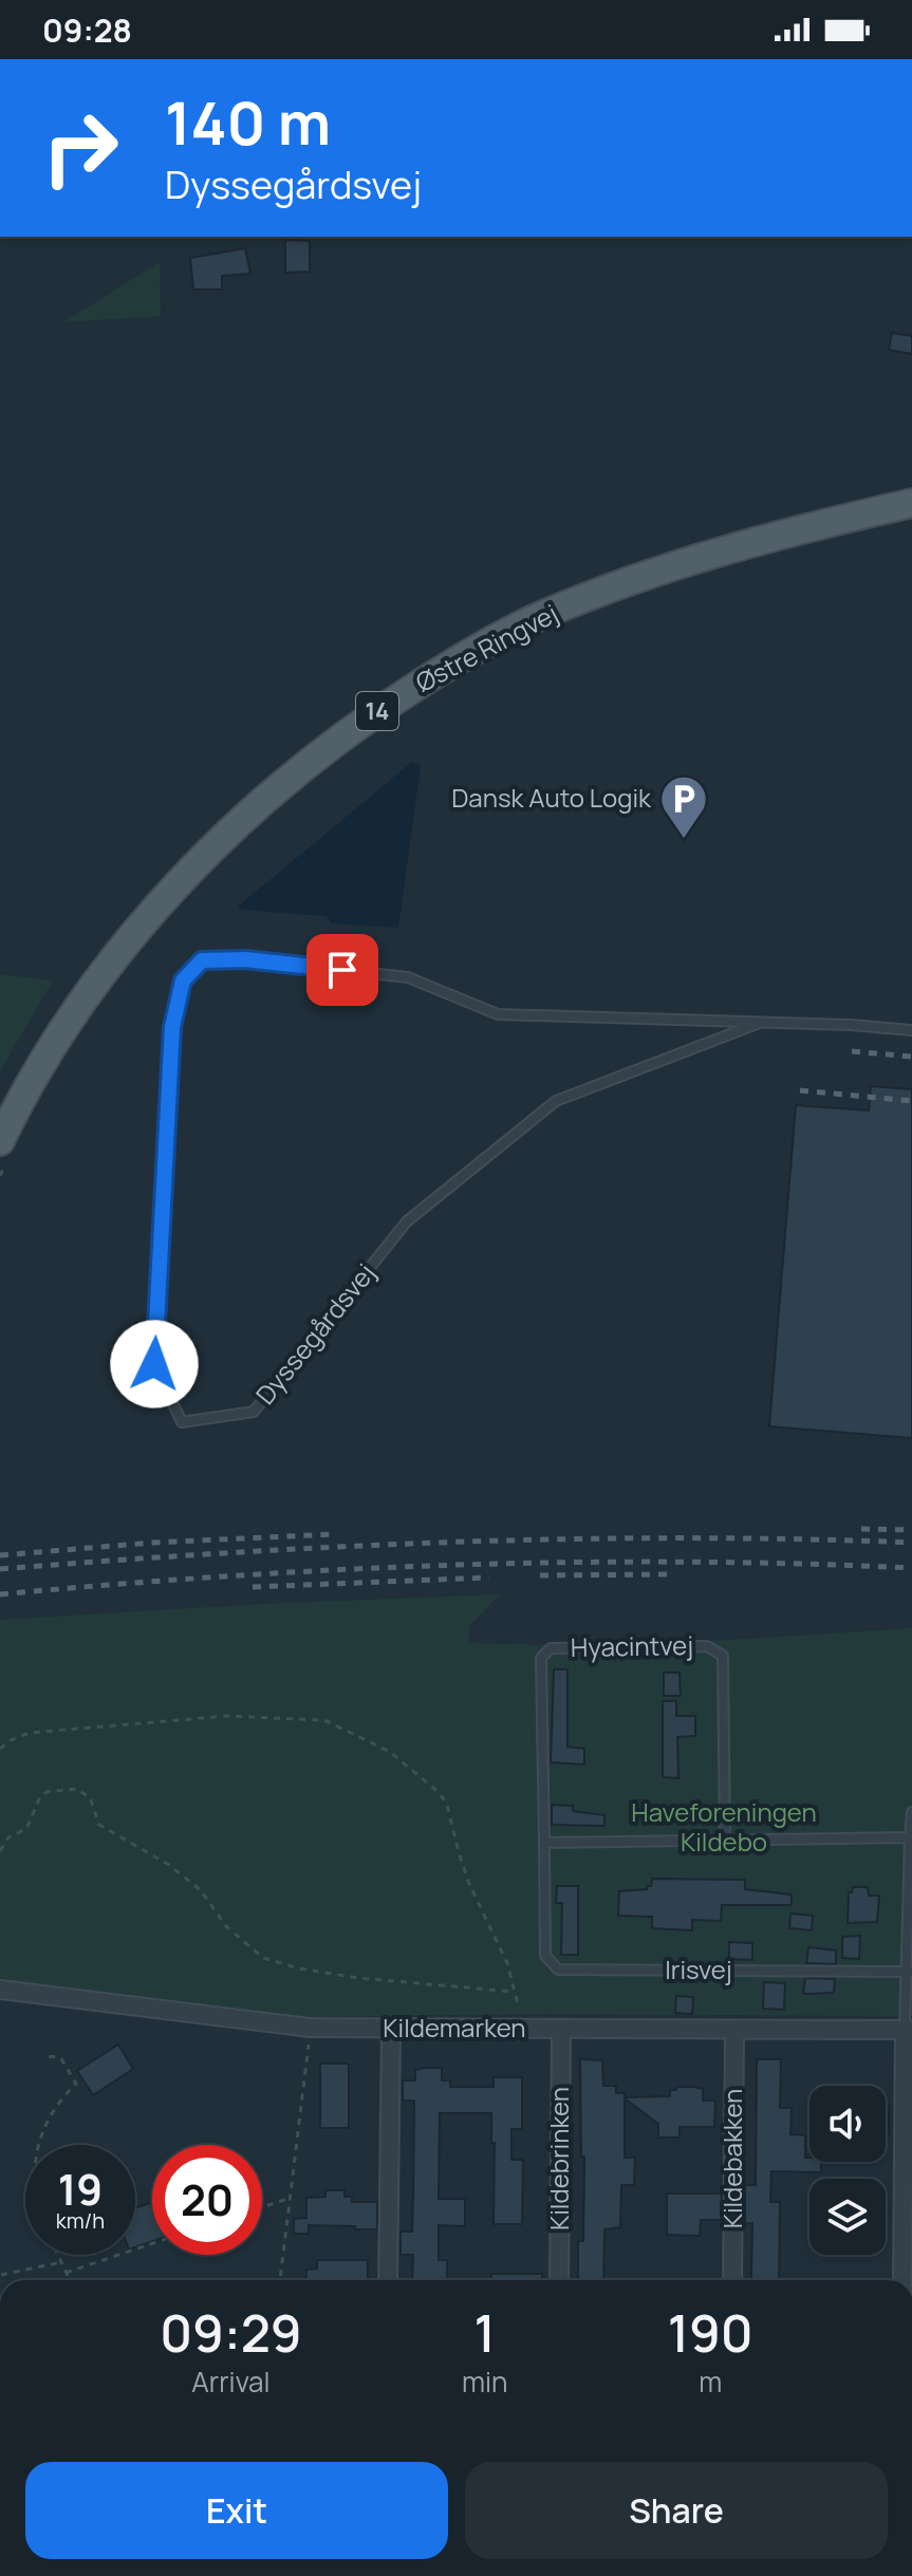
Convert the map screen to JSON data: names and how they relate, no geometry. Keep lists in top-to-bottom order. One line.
{"streets":{"main road":["Østre Ringvej","14"],"street":["Kildemarken","Kildebrinken","Kildebakken"],"lane":["Dyssegårdsvej","Hyacintvej","Irisvej"]},"crossings":[["Hyacintvej","Irisvej"],["Kildemarken","Kildebrinken"],["Kildemarken","Kildebakken"]],"parks":["Haveforeningen Kildebo"],"places":{"parking":["Dansk Auto Logik"]},"page":{"status":"09:28","turn":["140 m","Dyssegårdsvej"],"speed":"19 km/h","limit":"20","eta":["09:29","Arrival","1","min","190","m"],"buttons":["Exit","Share"]}}
